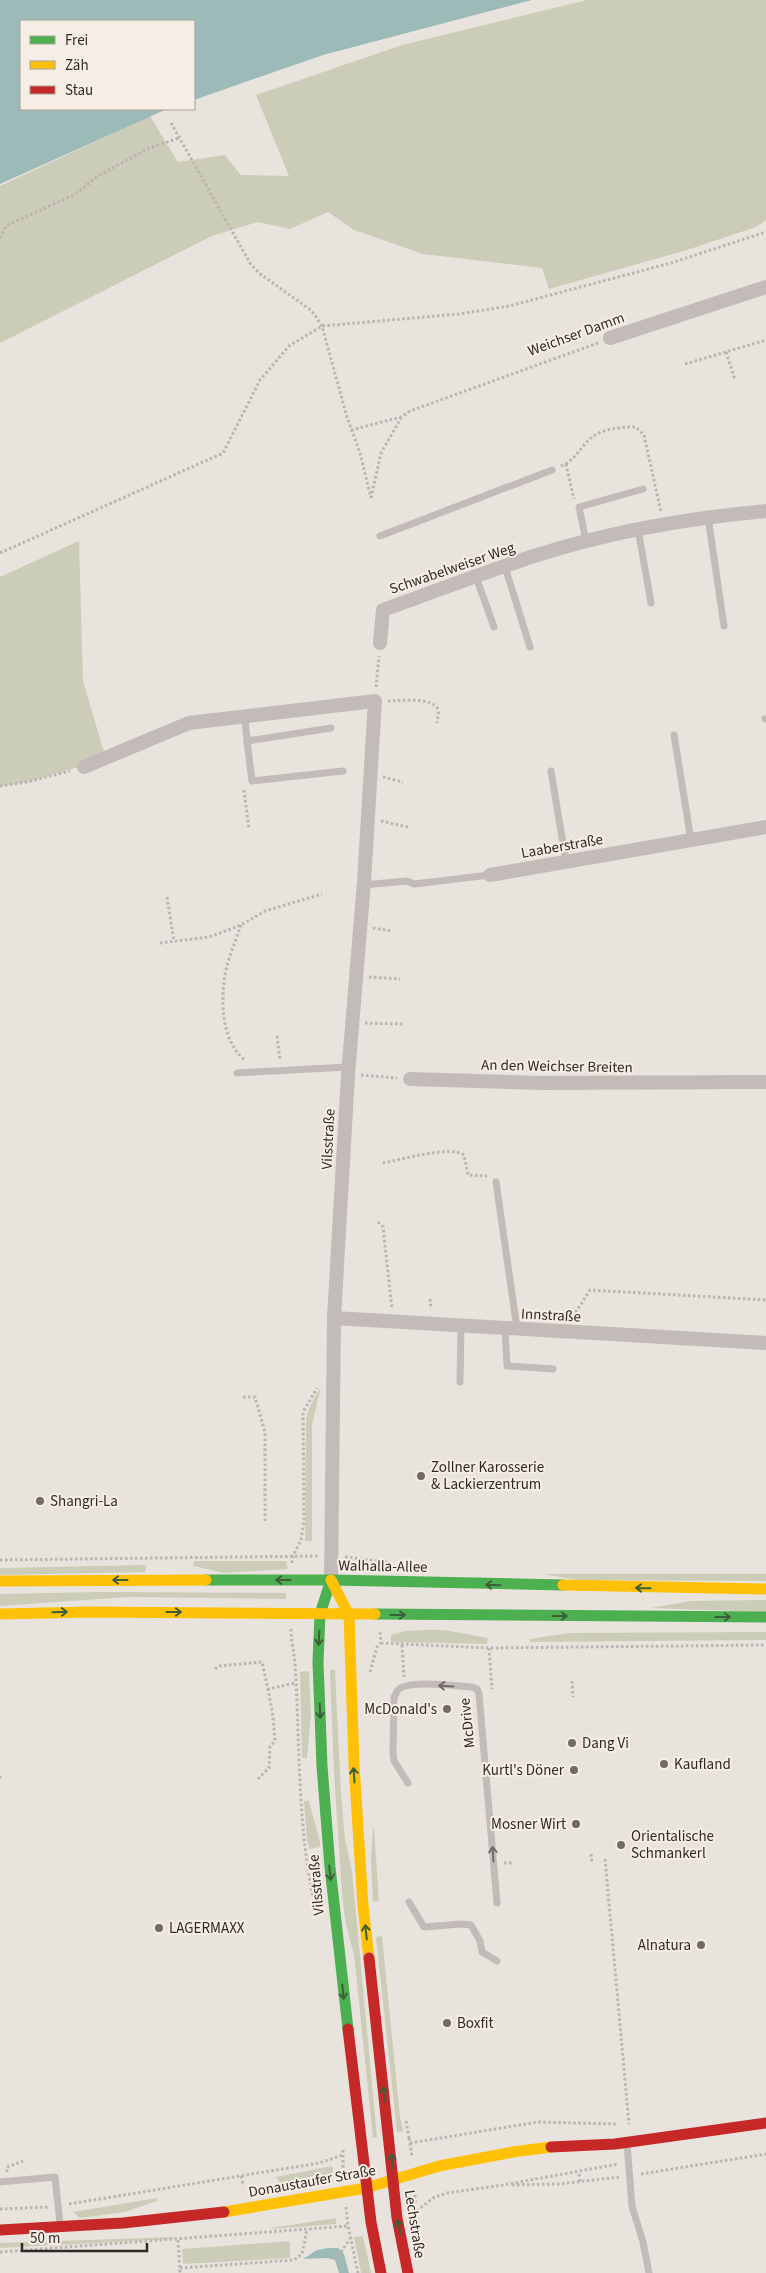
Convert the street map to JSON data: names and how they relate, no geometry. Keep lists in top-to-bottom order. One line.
{"streets":{"street":["Weichser Damm","Schwabelweiser Weg","Laaberstraße","An den Weichser Breiten","Vilsstraße","Innstraße","Walhalla-Allee","Donaustaufer Straße","Lechstraße"],"lane":["McDrive"]},"crossings":[["Laaberstraße","Vilsstraße"],["Vilsstraße","Innstraße"],["Vilsstraße","Walhalla-Allee"],["Vilsstraße","Donaustaufer Straße"],["Vilsstraße","Lechstraße"],["Donaustaufer Straße","Lechstraße"]],"one_way":["McDrive"],"places":["Zollner Karosserie & Lackierzentrum","Shangri-La","McDonald's","Dang Vi","Kaufland","Kurtl's Döner","Mosner Wirt","Orientalische Schmankerl","LAGERMAXX","Alnatura","Boxfit"],"legend":["Frei","Zäh","Stau"],"scale_bar":"50 m"}
